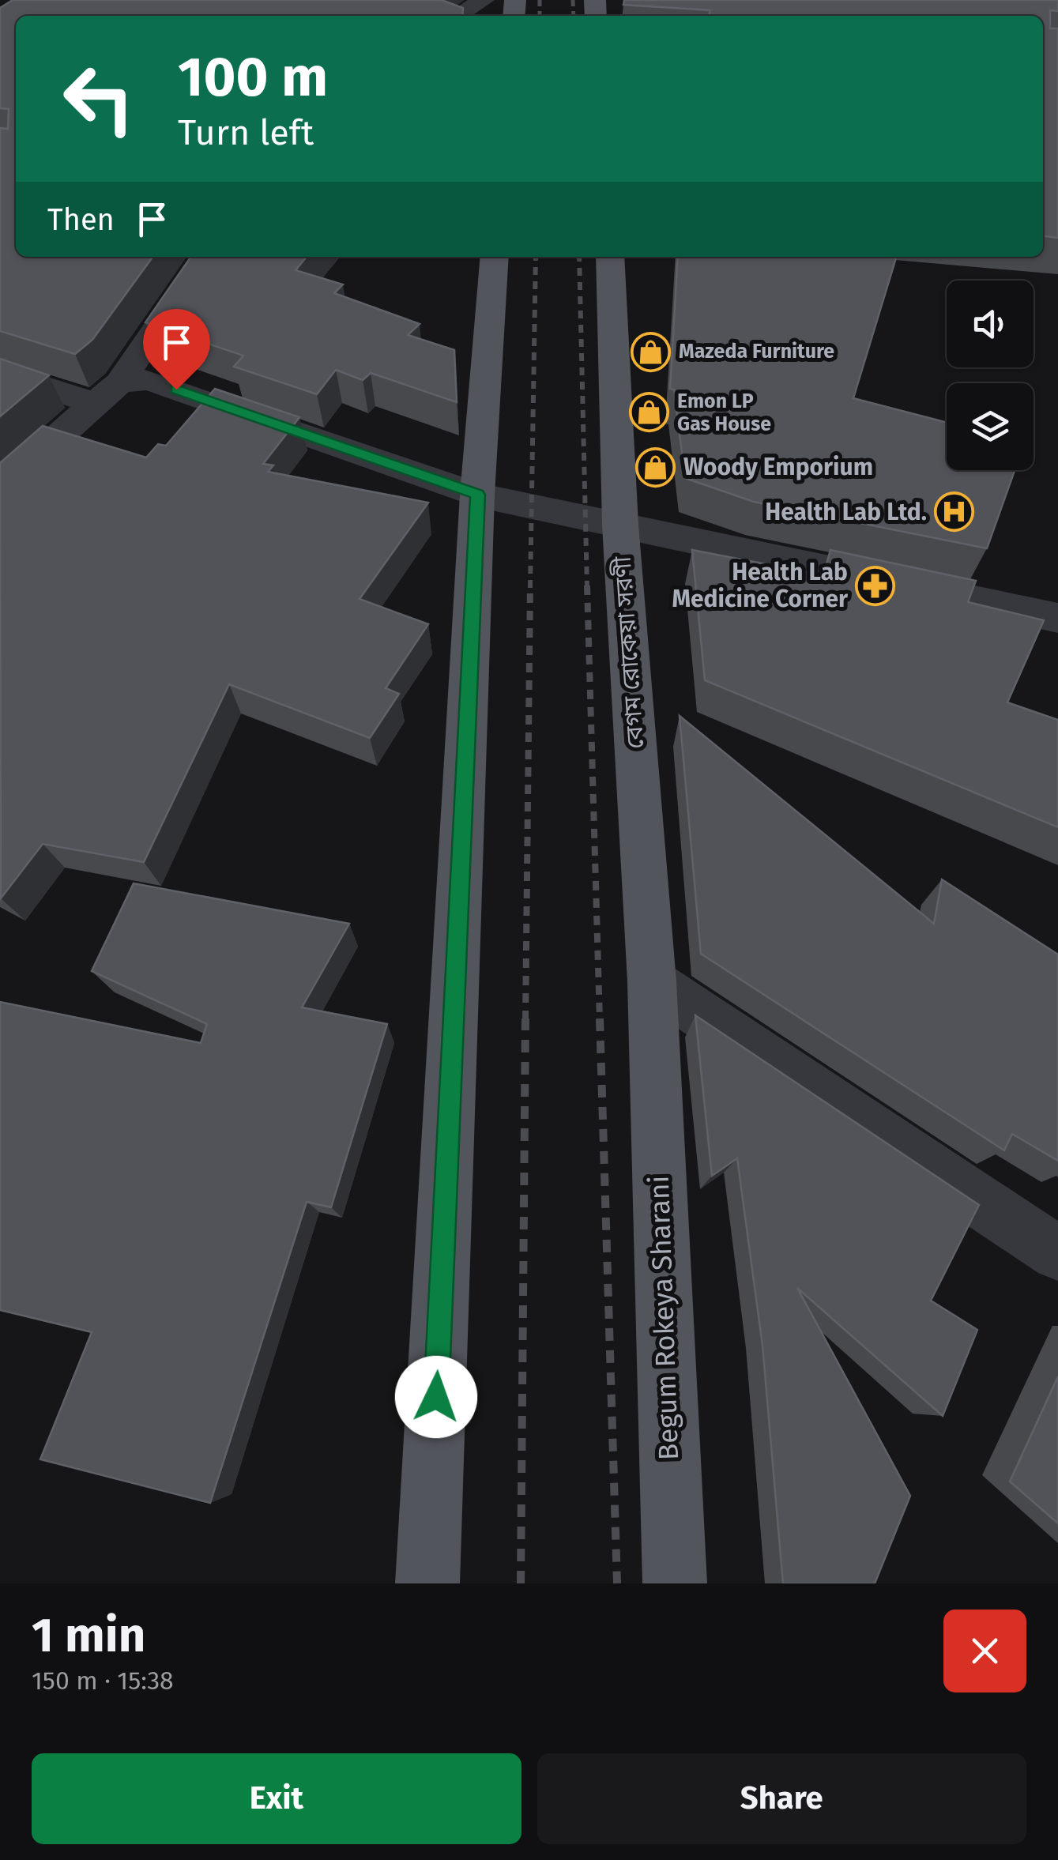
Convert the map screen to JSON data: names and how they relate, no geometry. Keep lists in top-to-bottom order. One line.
{"streets":{"main road":["বেগম রোকেয়া সরণী","Begum Rokeya Sharani"]},"crossings":[["বেগম রোকেয়া সরণী","Begum Rokeya Sharani"]],"places":{"shop":["Mazeda Furniture","Emon LP Gas House","Woody Emporium"],"hospital":["Health Lab Ltd."],"pharmacy":["Health Lab Medicine Corner"]},"page":{"turn":["100 m","Turn left"],"then":"Then","heading":["1 min","150 m · 15:38"],"buttons":["Exit","Share"]}}
